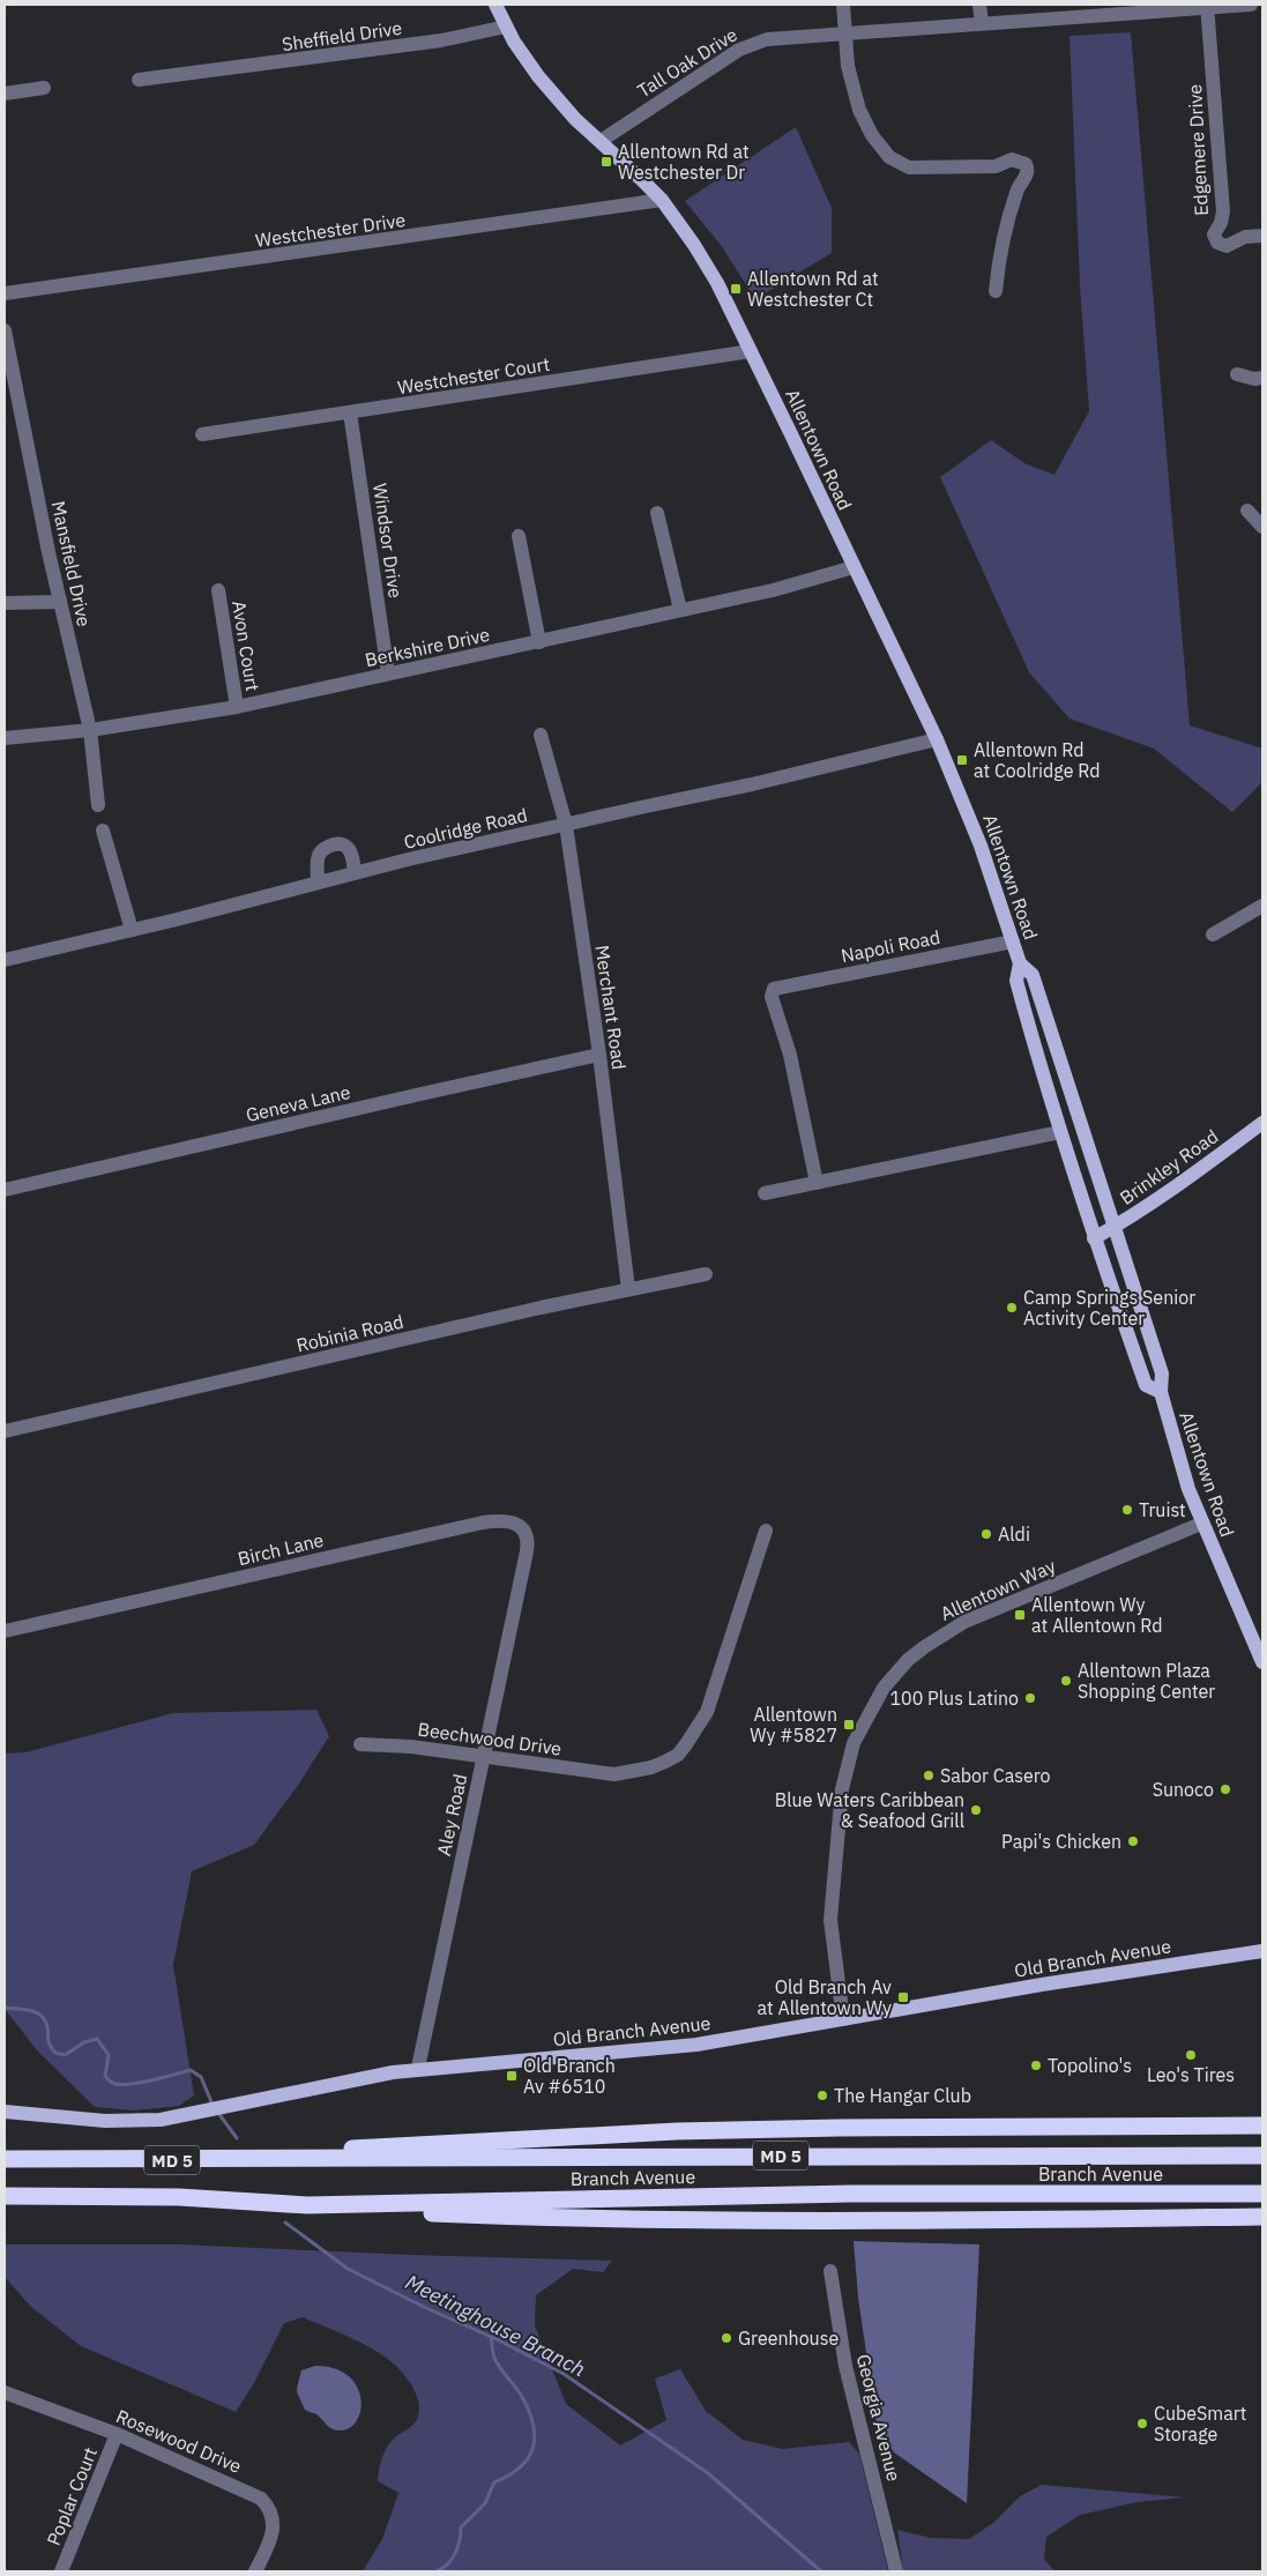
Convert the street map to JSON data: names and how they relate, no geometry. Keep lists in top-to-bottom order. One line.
{"streets":{"highway":["MD 5","Branch Avenue"],"main road":["Allentown Road","Brinkley Road","Old Branch Avenue"],"street":["Sheffield Drive","Tall Oak Drive","Edgemere Drive","Westchester Drive","Westchester Court","Windsor Drive","Mansfield Drive","Avon Court","Berkshire Drive","Coolridge Road","Napoli Road","Merchant Road","Geneva Lane","Robinia Road","Birch Lane","Allentown Way","Beechwood Drive","Aley Road","Georgia Avenue","Rosewood Drive","Poplar Court"]},"crossings":[["Sheffield Drive","Allentown Road"],["Tall Oak Drive","Edgemere Drive"],["Tall Oak Drive","Allentown Road"],["Westchester Drive","Allentown Road"],["Westchester Court","Allentown Road"],["Westchester Court","Windsor Drive"],["Allentown Road","Berkshire Drive"],["Allentown Road","Coolridge Road"],["Allentown Road","Napoli Road"],["Allentown Road","Brinkley Road"],["Allentown Road","Allentown Way"],["Windsor Drive","Berkshire Drive"],["Mansfield Drive","Berkshire Drive"],["Avon Court","Berkshire Drive"],["Coolridge Road","Merchant Road"],["Merchant Road","Geneva Lane"],["Merchant Road","Robinia Road"],["Birch Lane","Aley Road"],["Allentown Way","Old Branch Avenue"],["Beechwood Drive","Aley Road"],["Aley Road","Old Branch Avenue"],["Rosewood Drive","Poplar Court"]],"water":["Meetinghouse Branch"],"places":{"transit":["Allentown Rd at Westchester Dr","Allentown Rd at Westchester Ct","Allentown Rd at Coolridge Rd","Allentown Wy at Allentown Rd","Allentown Wy #5827","Old Branch Av at Allentown Wy","Old Branch Av #6510"],"other":["Camp Springs Senior Activity Center","Truist","Aldi","Allentown Plaza Shopping Center","100 Plus Latino","Sabor Casero","Sunoco","Blue Waters Caribbean & Seafood Grill","Papi's Chicken","Leo's Tires","Topolino's","The Hangar Club","Greenhouse","CubeSmart Storage"]}}
